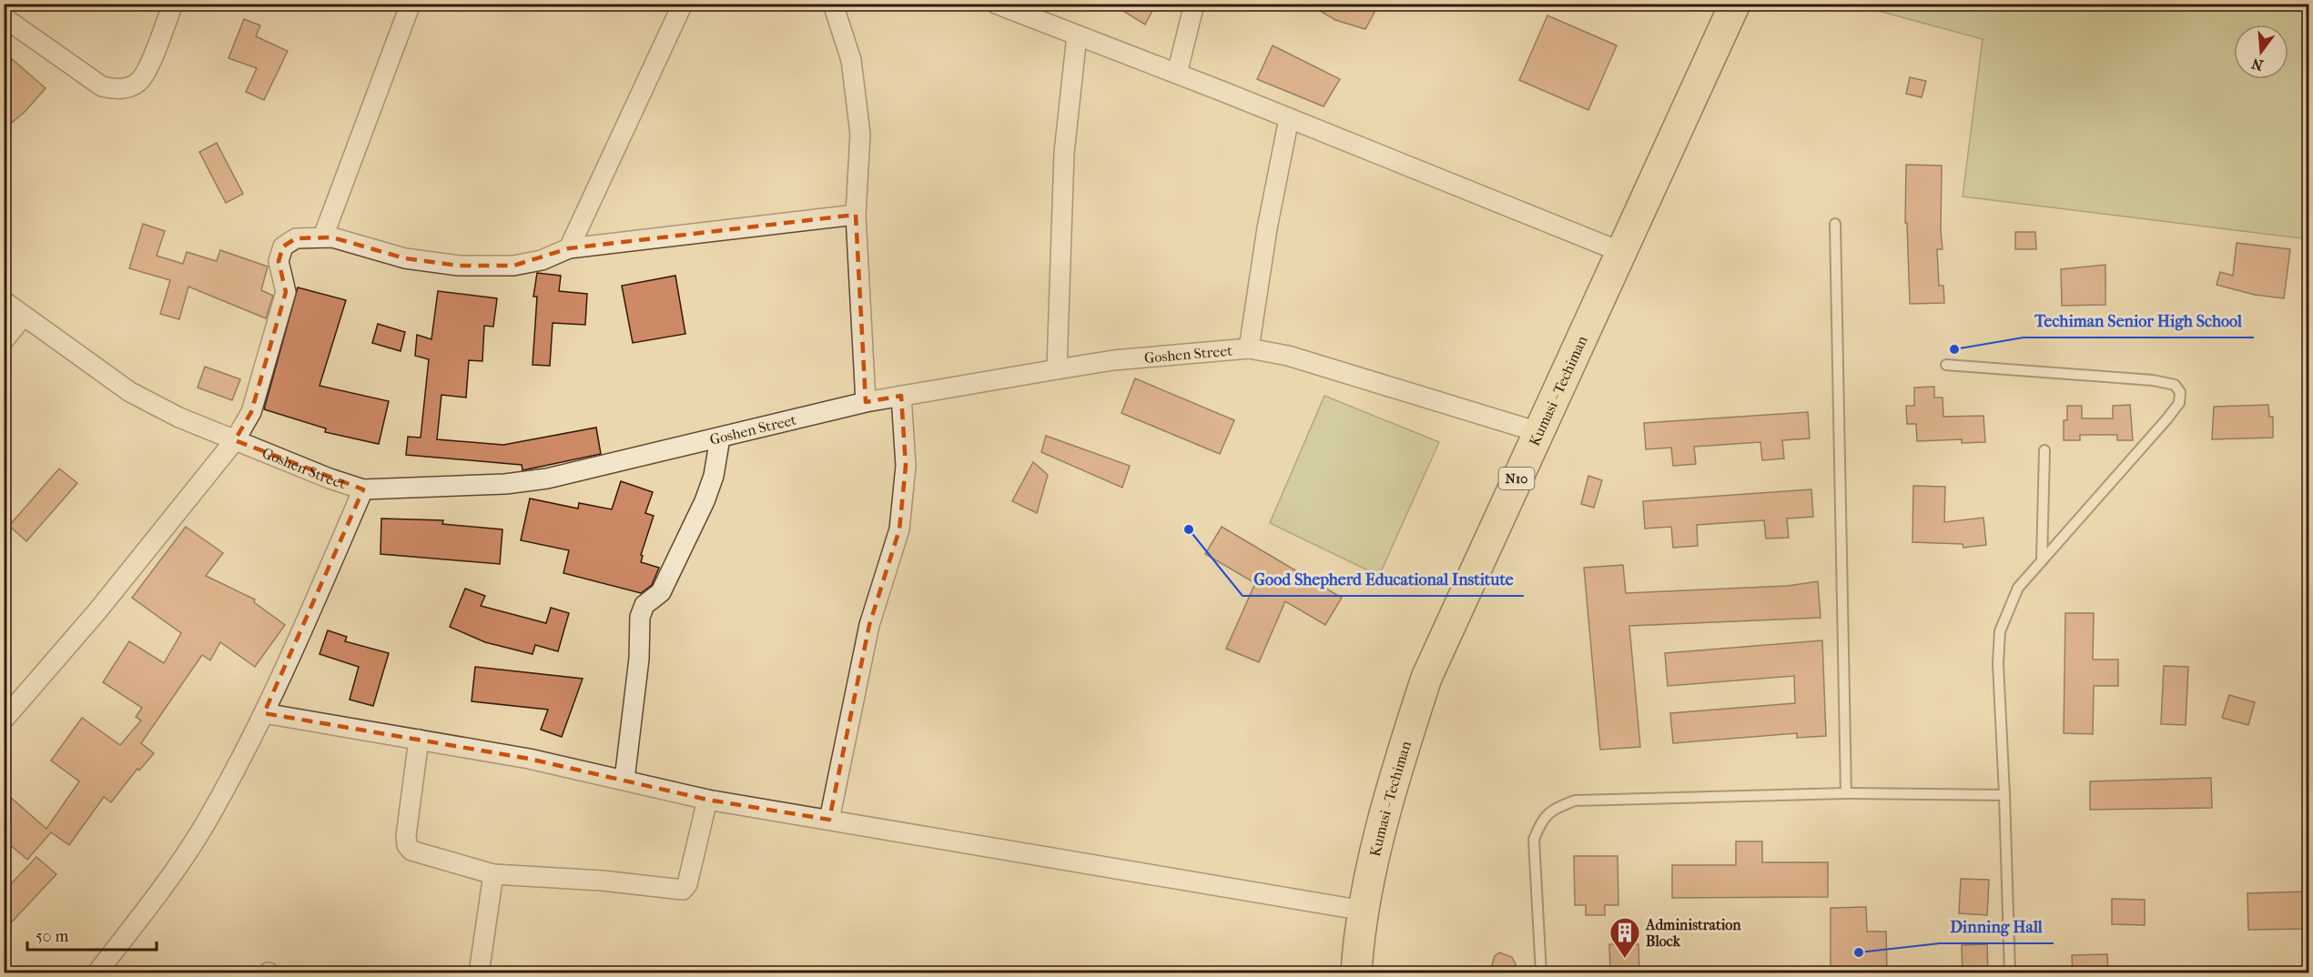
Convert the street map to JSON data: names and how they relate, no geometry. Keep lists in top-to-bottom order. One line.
{"streets":{"highway":["Kumasi - Techiman","N10"],"street":["Goshen Street"]},"crossings":[["Goshen Street","Kumasi - Techiman"]],"places":{"other":["Techiman Senior High School","Good Shepherd Educational Institute","Dinning Hall"],"building":["Administration Block"]},"scale_bar":"50 m","north":"bottom"}
